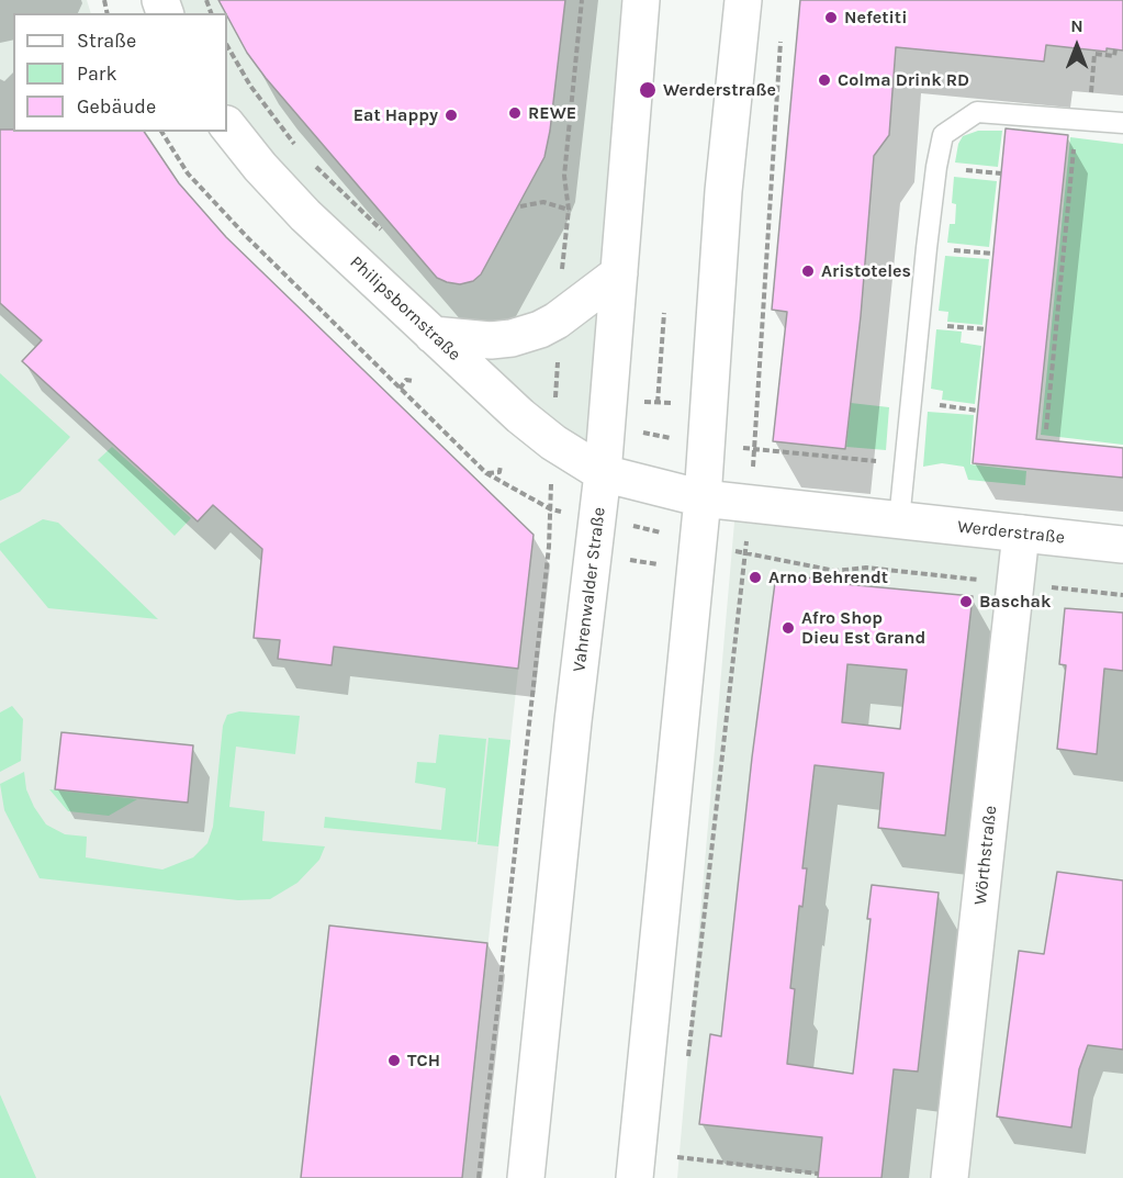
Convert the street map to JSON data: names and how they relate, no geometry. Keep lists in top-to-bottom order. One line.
{"streets":{"main road":["Philipsbornstraße","Werderstraße","Vahrenwalder Straße","Wörthstraße"]},"crossings":[["Philipsbornstraße","Werderstraße"],["Philipsbornstraße","Vahrenwalder Straße"],["Werderstraße","Vahrenwalder Straße"],["Werderstraße","Wörthstraße"]],"places":["Nefetiti","Colma Drink RD","Werderstraße","REWE","Eat Happy","Aristoteles","Arno Behrendt","Baschak","Afro Shop Dieu Est Grand","TCH"],"legend":["Straße","Park","Gebäude"],"north":"top"}
